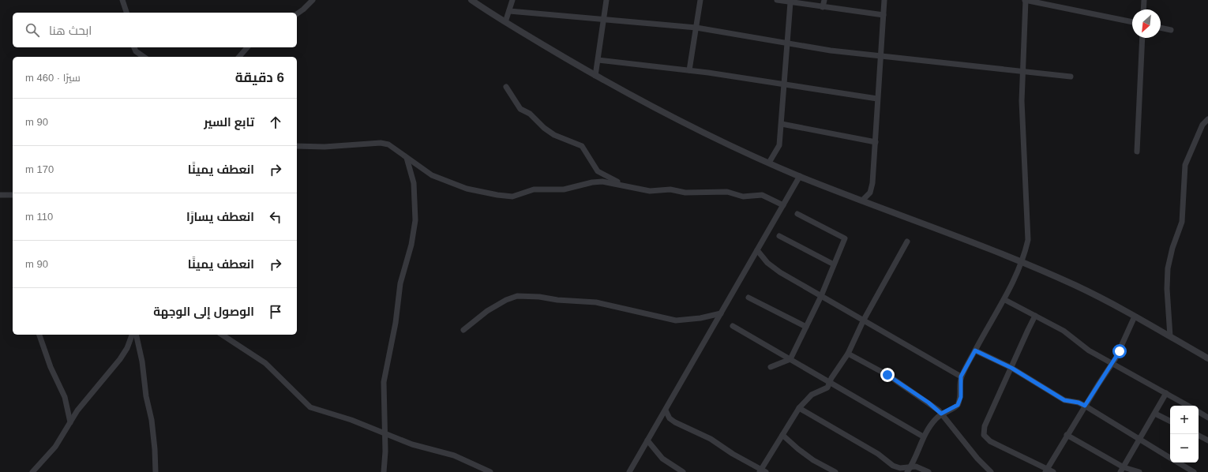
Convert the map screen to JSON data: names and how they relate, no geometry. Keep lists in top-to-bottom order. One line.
{"north":"bottom left","page":{"search":"ابحث هنا","heading":["6 دقيقة","سيرًا · 460 m"],"list":[["تابع السير","90 m"],["انعطف يمينًا","170 m"],["انعطف يسارًا","110 m"],["انعطف يمينًا","90 m"],"الوصول إلى الوجهة"],"map_buttons":["+","−"]}}
